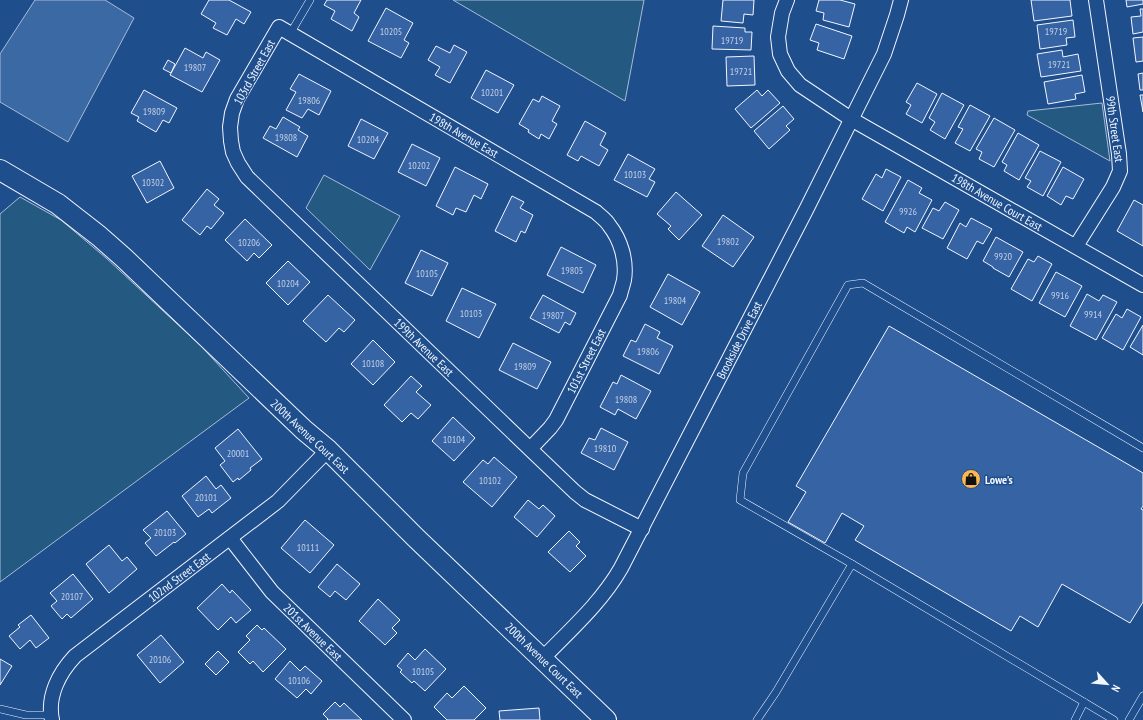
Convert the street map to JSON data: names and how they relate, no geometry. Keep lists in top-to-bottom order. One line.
{"streets":{"main road":["200th Avenue Court East"],"street":["103rd Street East","99th Street East","198th Avenue East","198th Avenue Court East","Brookside Drive East","199th Avenue East","101st Street East","102nd Street East","201st Avenue East"]},"crossings":[["103rd Street East","198th Avenue East"],["103rd Street East","199th Avenue East"],["99th Street East","198th Avenue Court East"],["198th Avenue East","101st Street East"],["198th Avenue Court East","Brookside Drive East"],["Brookside Drive East","199th Avenue East"],["Brookside Drive East","200th Avenue Court East"],["199th Avenue East","101st Street East"],["200th Avenue Court East","102nd Street East"],["102nd Street East","201st Avenue East"]],"places":{"shop":["Lowe's"]},"house_numbers":["10205","19719","19719","19721","19807","19721","10201","19806","19809","19808","10204","10202","10103","10302","9926","19802","10206","9920","19805","10105","10204","9916","19804","10103","9914","19807","19806","10108","19809","19808","10104","19810","20001","10102","20101","20103","10111","20107","20106","10105","10106"],"north":"bottom right"}
